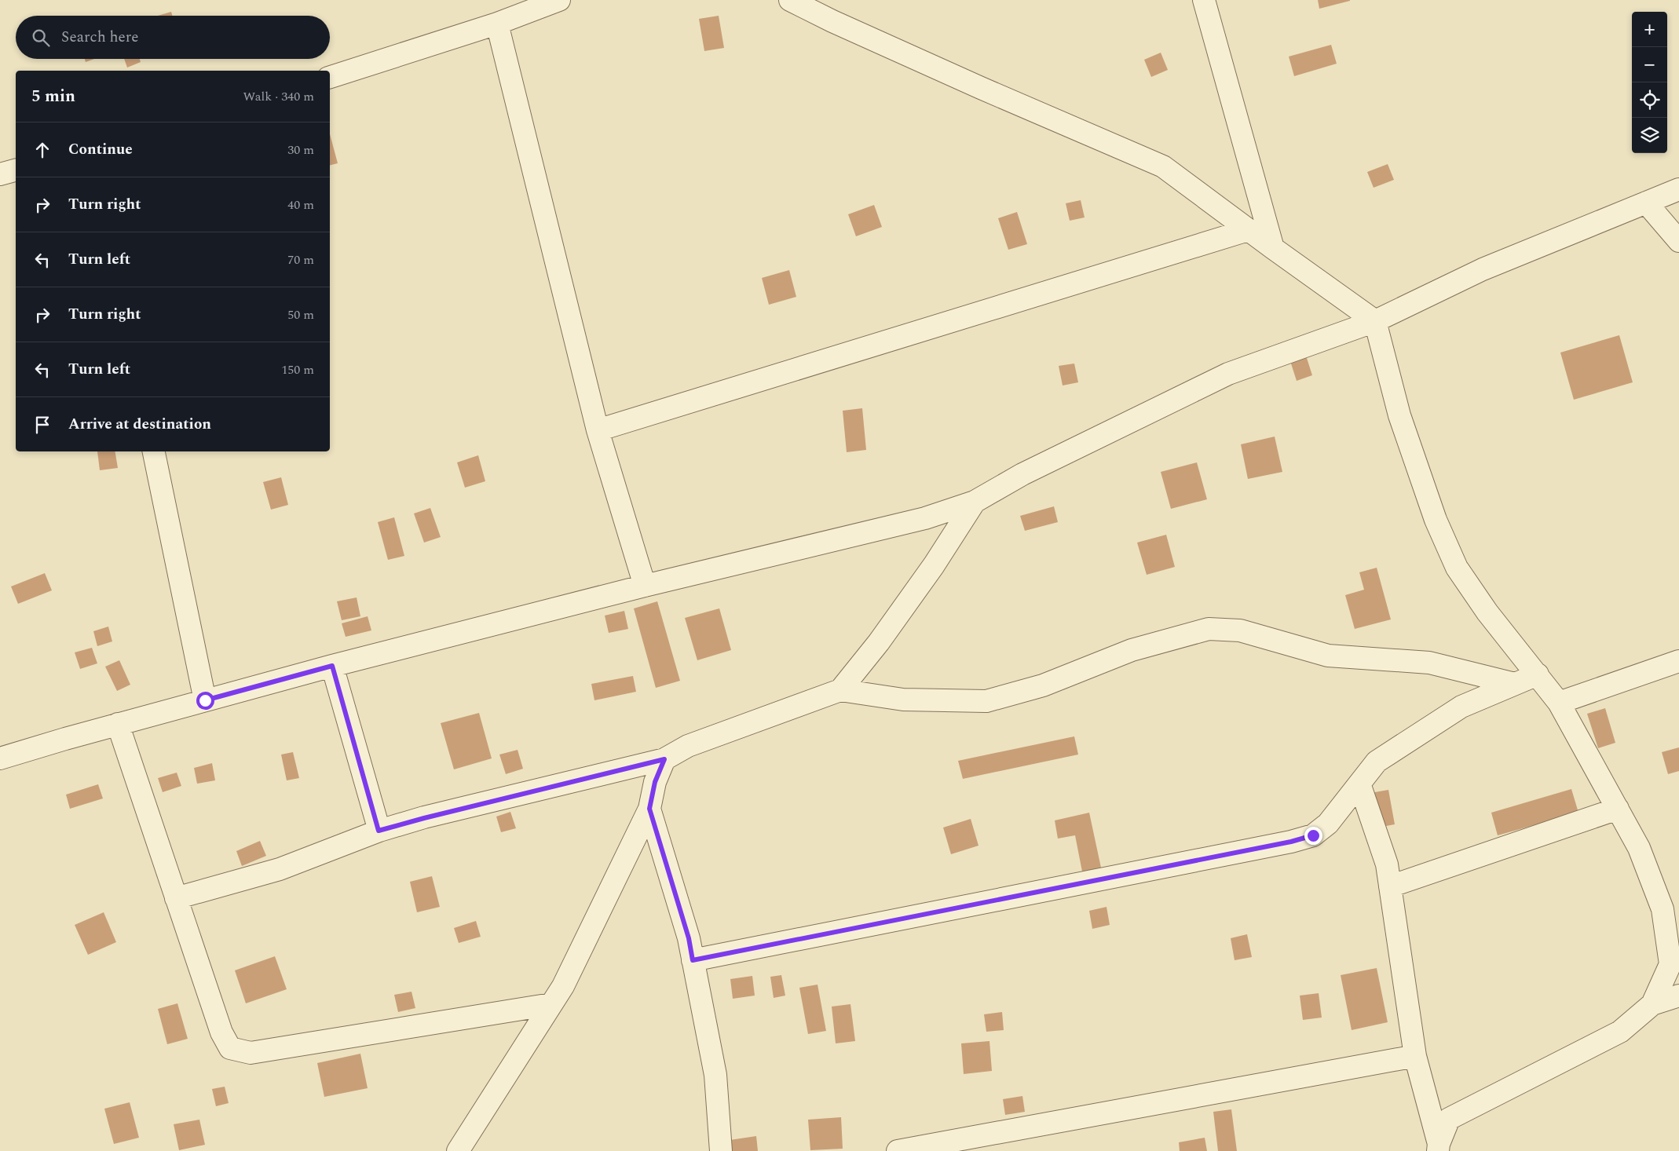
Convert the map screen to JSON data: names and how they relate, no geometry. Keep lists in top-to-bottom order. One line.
{"page":{"map_buttons":["+","−"],"search":"Search here","heading":["5 min","Walk · 340 m"],"list":[["Continue","30 m"],["Turn right","40 m"],["Turn left","70 m"],["Turn right","50 m"],["Turn left","150 m"],"Arrive at destination"]}}
